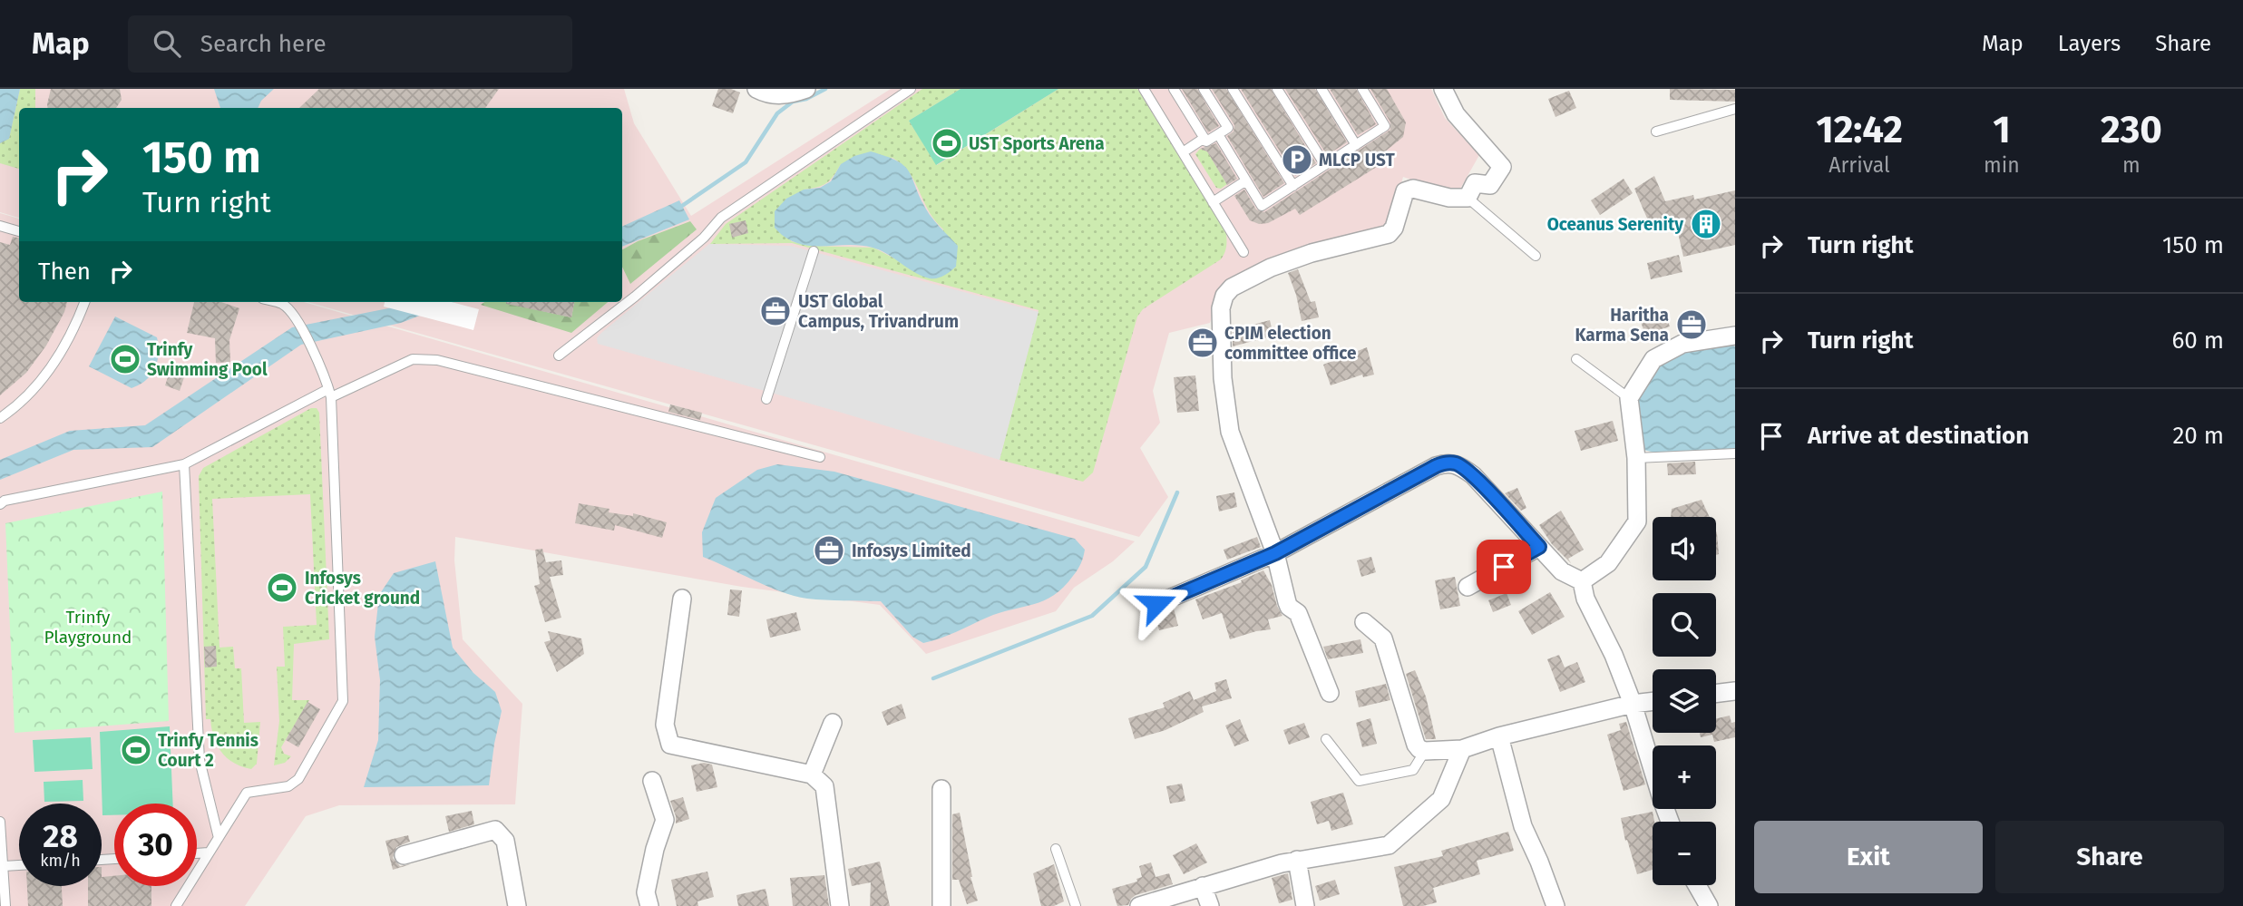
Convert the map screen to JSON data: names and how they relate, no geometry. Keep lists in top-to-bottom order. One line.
{"parks":["Trinfy Playground"],"places":{"sports":["UST Sports Arena","Trinfy Swimming Pool","Infosys Cricket ground","Trinfy Tennis Court 2"],"parking":["MLCP UST"],"building":["Oceanus Serenity"],"office":["UST Global Campus, Trivandrum","Haritha Karma Sena","CPIM election committee office","Infosys Limited"]},"page":{"header":"Map","search":"Search here","nav":["Map","Layers","Share"],"eta":["12:42","Arrival","1","min","230","m"],"turn":["150 m","Turn right"],"list":[{"name":"Turn right","value":"150 m"},{"name":"Turn right","value":"60 m"},{"name":"Arrive at destination","value":"20 m"}],"then":"Then","map_buttons":["+","−"],"speed":"28 km/h","limit":"30","buttons":["Exit","Share"]}}
